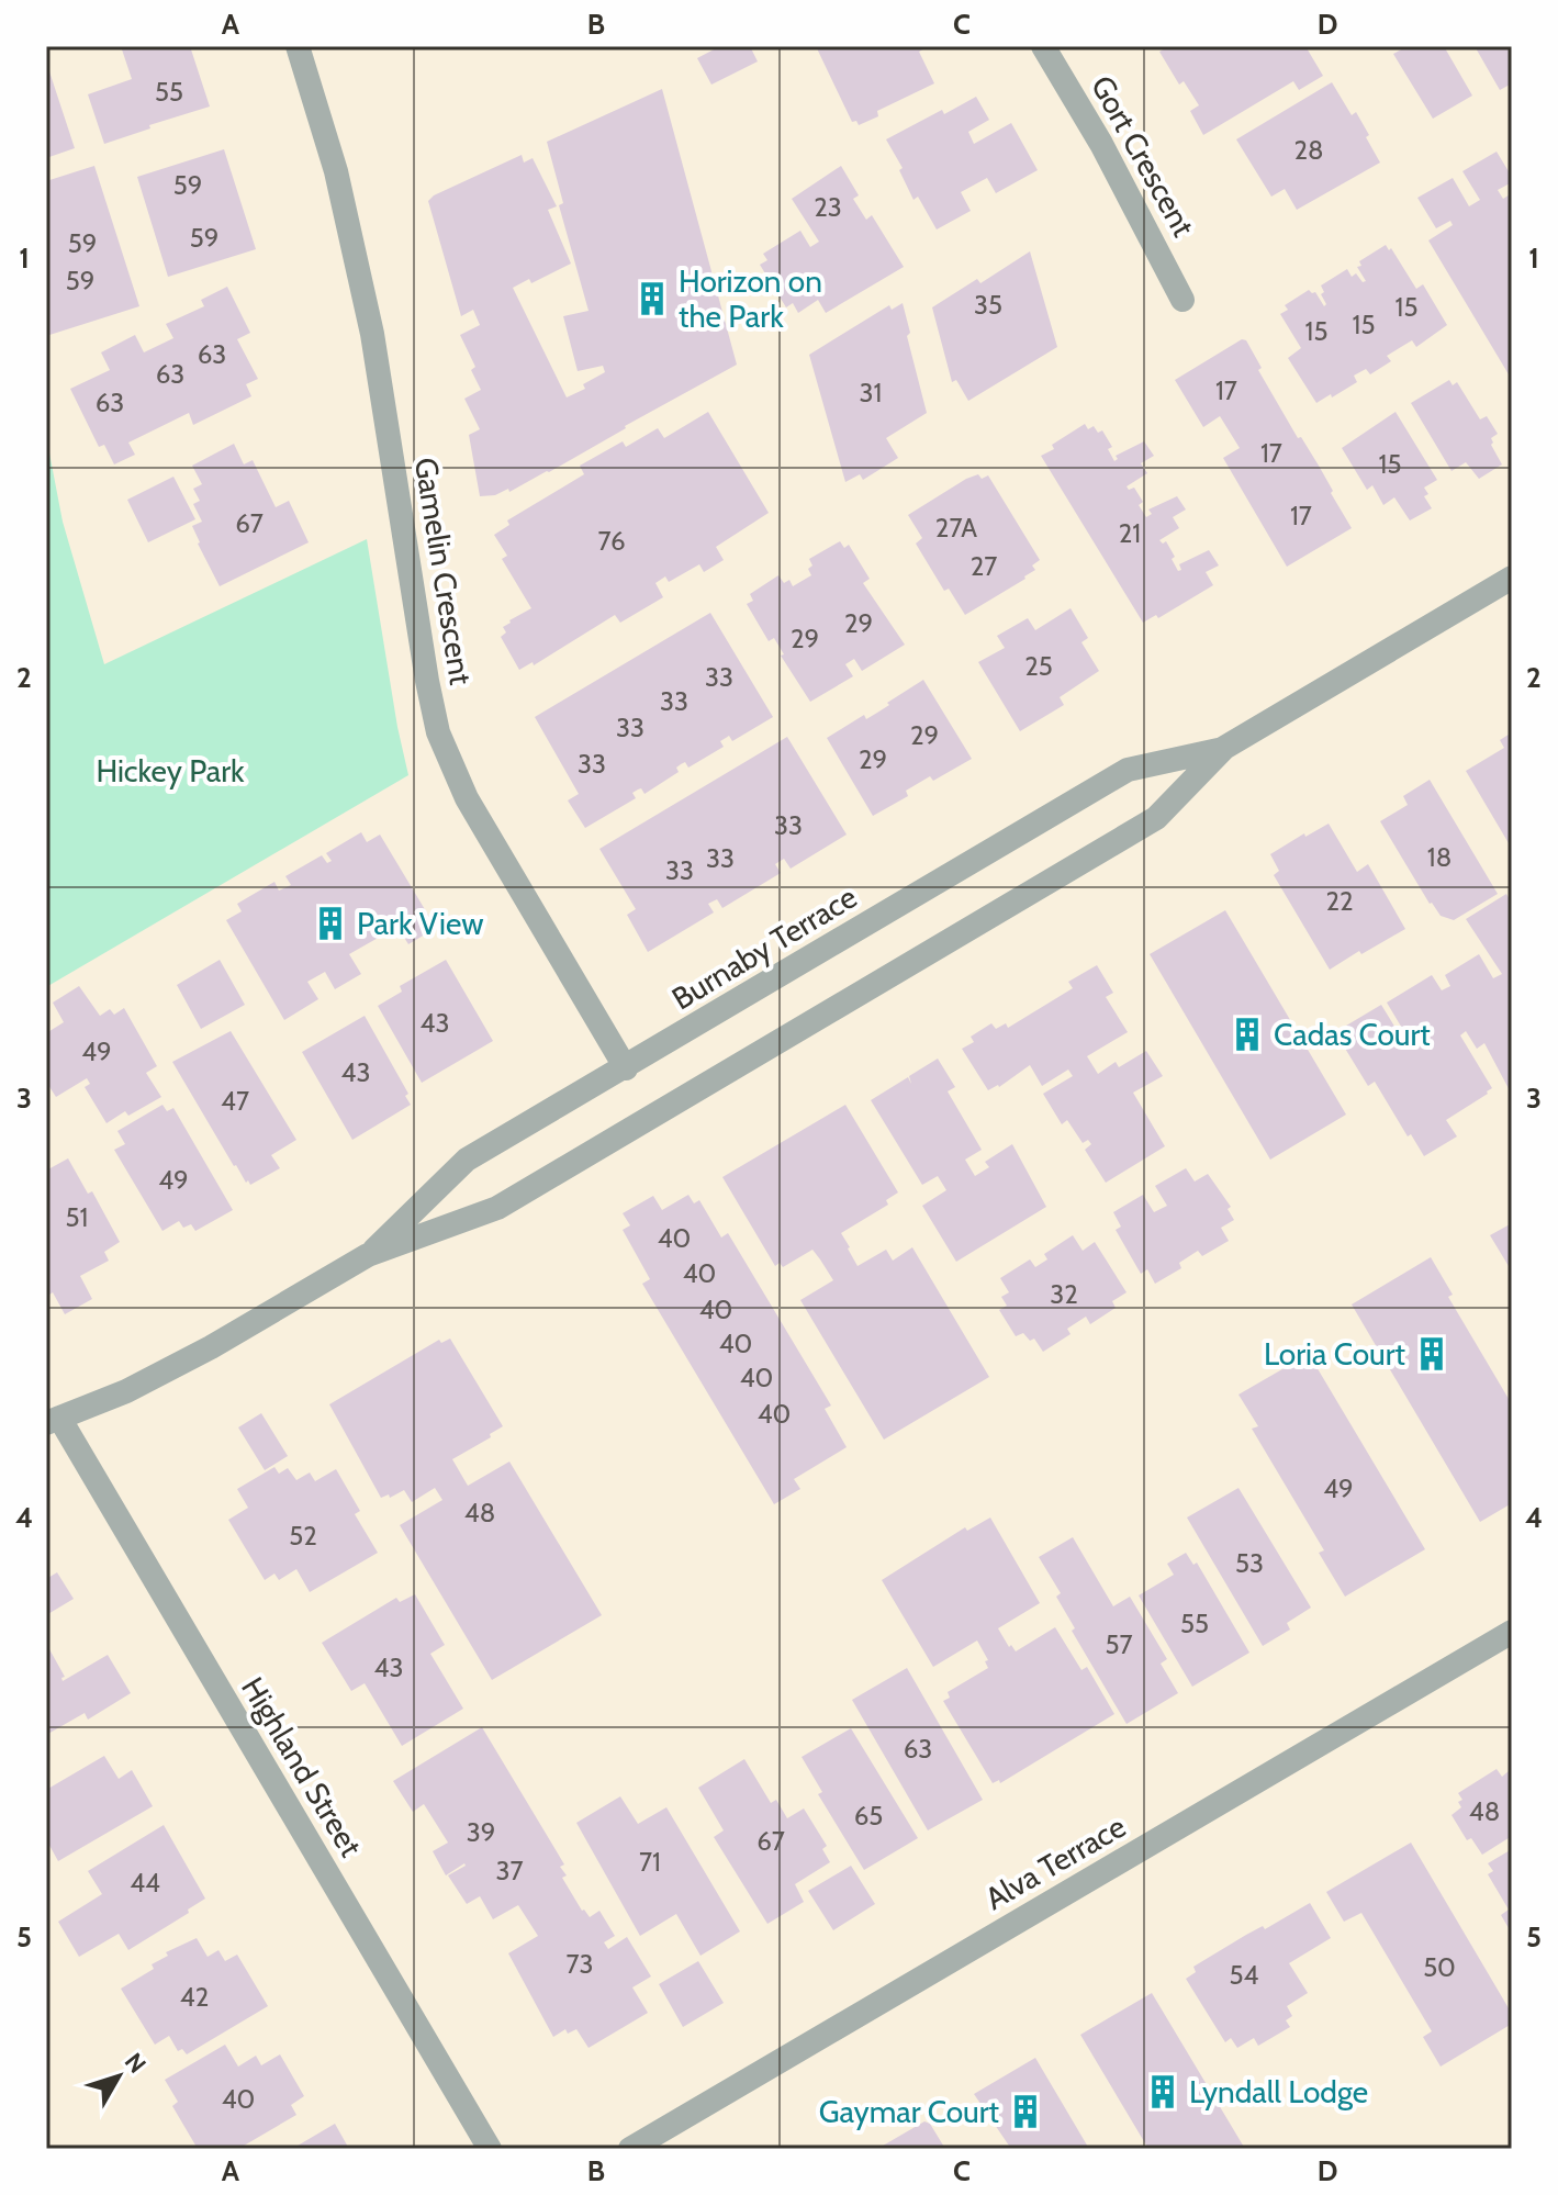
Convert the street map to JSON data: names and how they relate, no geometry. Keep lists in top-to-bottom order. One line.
{"streets":{"street":["Gort Crescent","Gamelin Crescent","Burnaby Terrace","Highland Street","Alva Terrace"]},"crossings":[["Gamelin Crescent","Burnaby Terrace"],["Burnaby Terrace","Highland Street"]],"parks":["Hickey Park"],"places":{"building":["Horizon on the Park","Park View","Cadas Court","Loria Court","Lyndall Lodge","Gaymar Court"]},"house_numbers":["55","28","59","23","59","59","59","35","15","15","15","63","63","17","31","63","17","15","17","67","27A","21","76","27","29","29","25","33","33","33","29","29","33","33","18","33","33","22","43","49","43","47","49","51","40","40","32","40","40","40","40","49","48","52","53","55","57","43","63","48","65","39","67","71","37","44","73","50","54","42","40"],"north":"top right","grid":{"columns":["A","B","C","D"],"rows":["1","2","3","4","5"]}}
